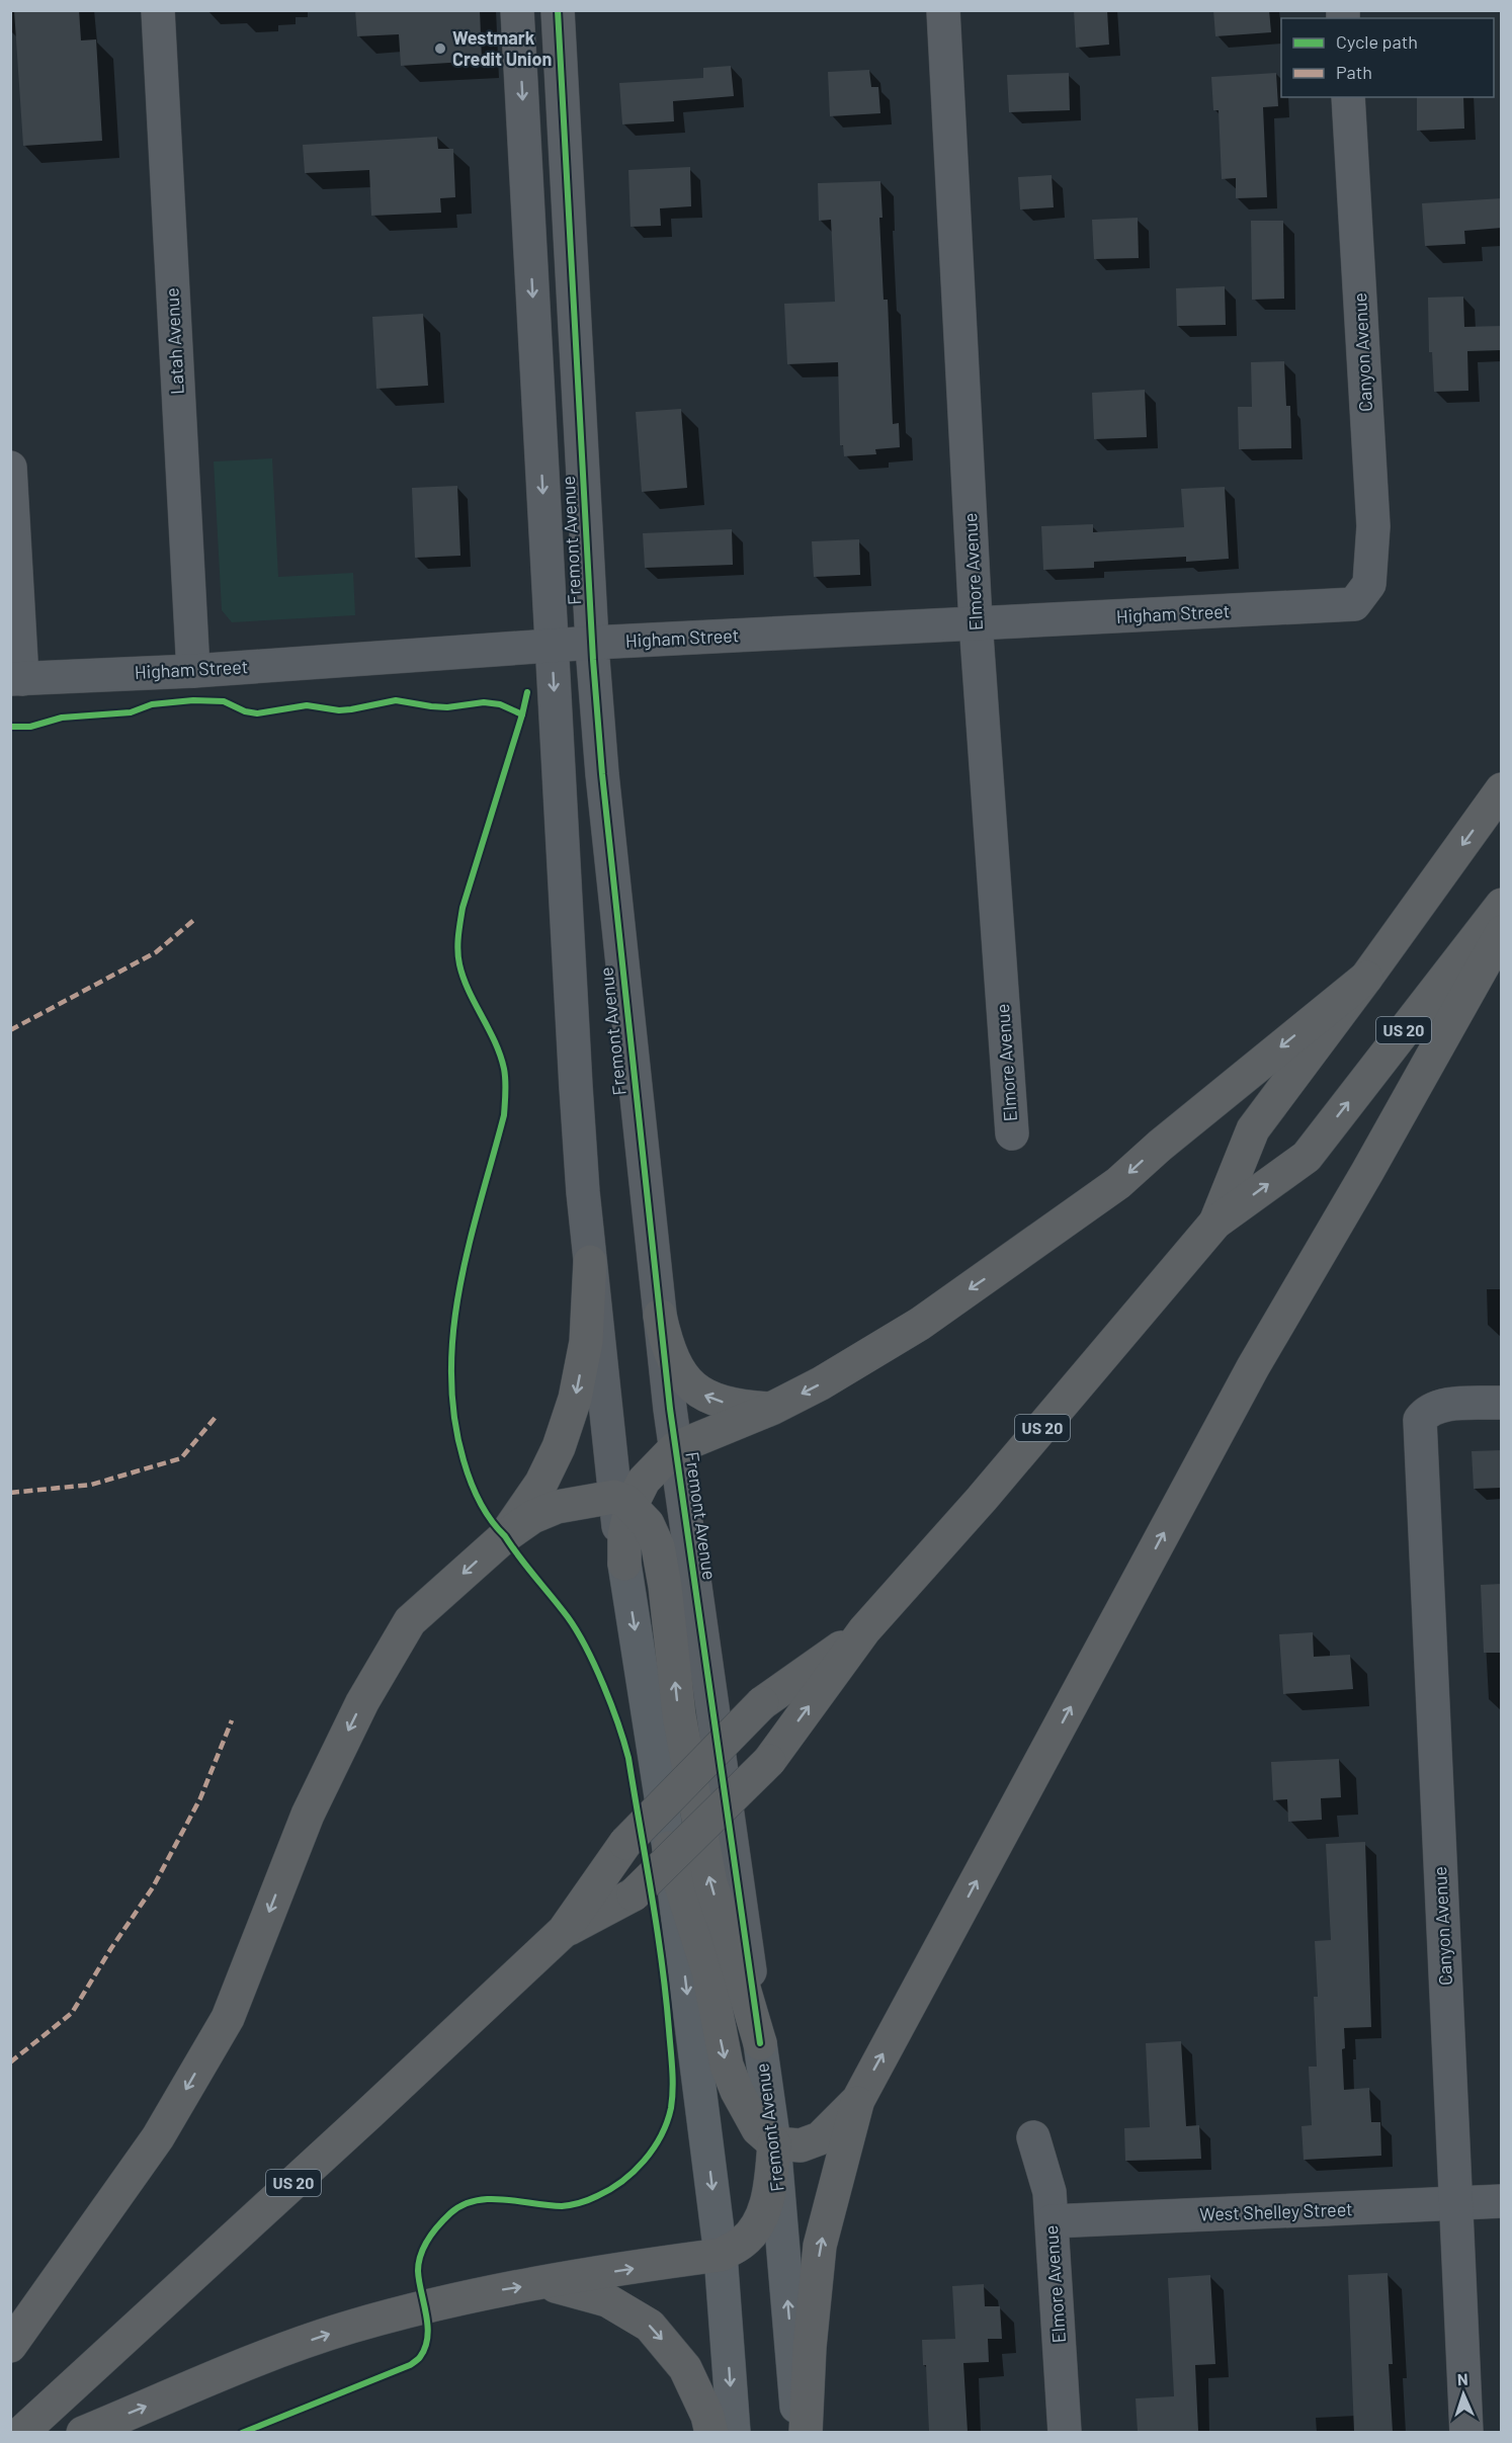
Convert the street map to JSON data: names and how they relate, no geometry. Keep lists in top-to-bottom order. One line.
{"streets":{"highway":["US 20"],"main road":["Fremont Avenue"],"street":["Latah Avenue","Canyon Avenue","Elmore Avenue","Higham Street","West Shelley Street"]},"crossings":[["Latah Avenue","Higham Street"],["Canyon Avenue","Higham Street"],["Canyon Avenue","West Shelley Street"],["Fremont Avenue","Higham Street"],["Elmore Avenue","Higham Street"],["Elmore Avenue","West Shelley Street"]],"places":["Westmark Credit Union"],"legend":["Cycle path","Path"],"north":"top"}
